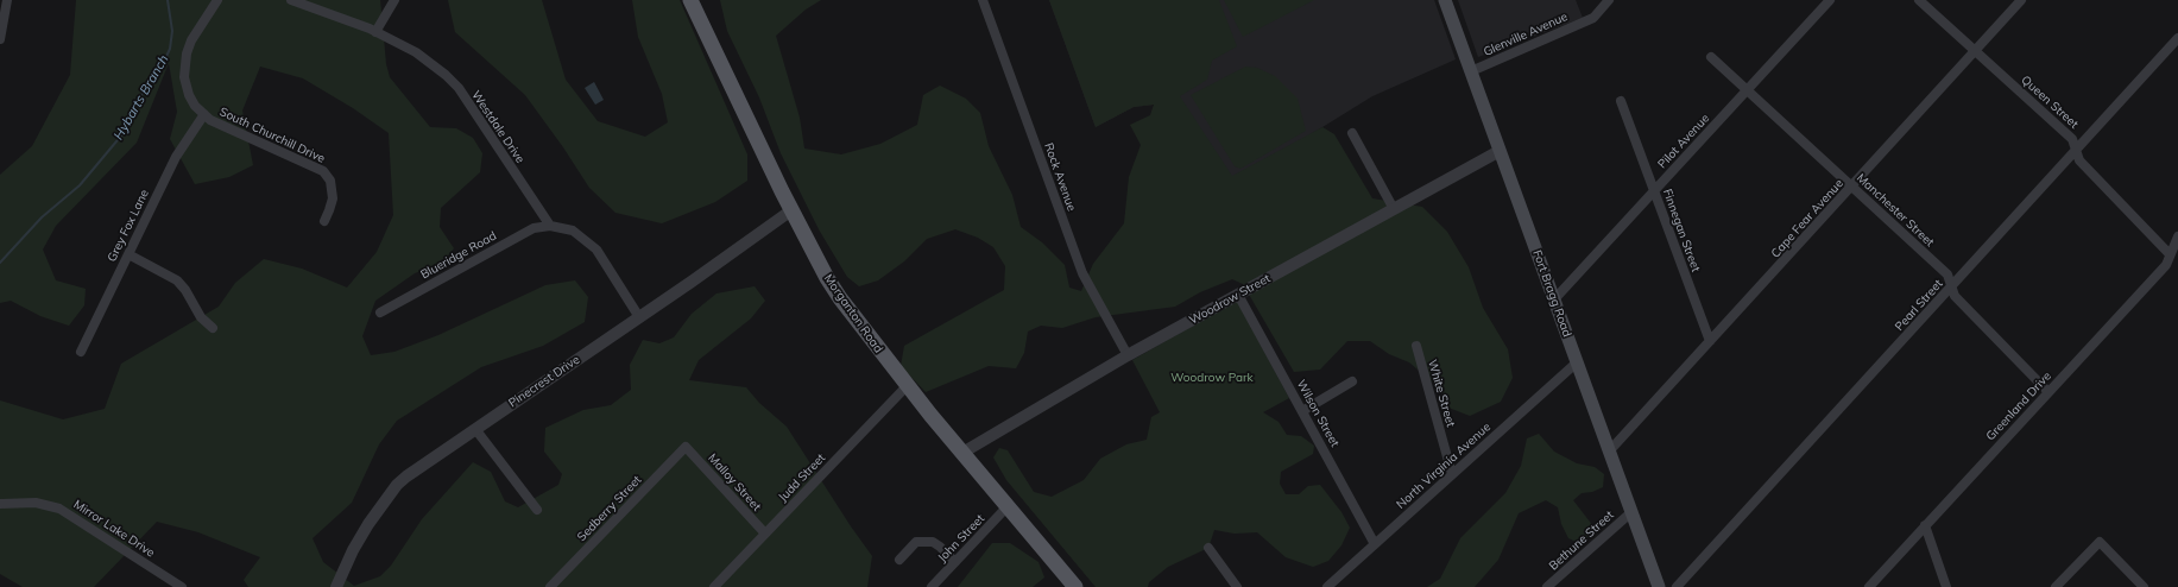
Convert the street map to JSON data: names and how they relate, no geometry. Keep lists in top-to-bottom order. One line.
{"streets":{"main road":["Fort Bragg Road","Morganton Road"],"street":["Glenville Avenue","Queen Street","Westdale Drive","South Churchill Drive","Pilot Avenue","Rock Avenue","Manchester Street","Cape Fear Avenue","Grey Fox Lane","Finnegan Street","Blueridge Road","Woodrow Street","Pearl Street","Pinecrest Drive","White Street","Greenland Drive","Wilson Street","North Virginia Avenue","Judd Street","Malloy Street","Sedberry Street","Mirror Lake Drive","John Street","Bethune Street"]},"crossings":[["Glenville Avenue","Fort Bragg Road"],["Queen Street","Cape Fear Avenue"],["Queen Street","Pearl Street"],["Queen Street","Greenland Drive"],["Westdale Drive","Blueridge Road"],["South Churchill Drive","Grey Fox Lane"],["Pilot Avenue","Manchester Street"],["Pilot Avenue","Finnegan Street"],["Pilot Avenue","Fort Bragg Road"],["Rock Avenue","Woodrow Street"],["Manchester Street","Cape Fear Avenue"],["Manchester Street","Pearl Street"],["Manchester Street","Greenland Drive"],["Cape Fear Avenue","Finnegan Street"],["Cape Fear Avenue","Fort Bragg Road"],["Fort Bragg Road","Woodrow Street"],["Fort Bragg Road","North Virginia Avenue"],["Fort Bragg Road","Bethune Street"],["Woodrow Street","Morganton Road"],["Woodrow Street","Wilson Street"],["Morganton Road","Pinecrest Drive"],["Morganton Road","Judd Street"],["Morganton Road","John Street"],["White Street","North Virginia Avenue"],["Wilson Street","North Virginia Avenue"],["Judd Street","Malloy Street"],["Malloy Street","Sedberry Street"]],"water":["Hybarts Branch"],"parks":["Woodrow Park"]}
